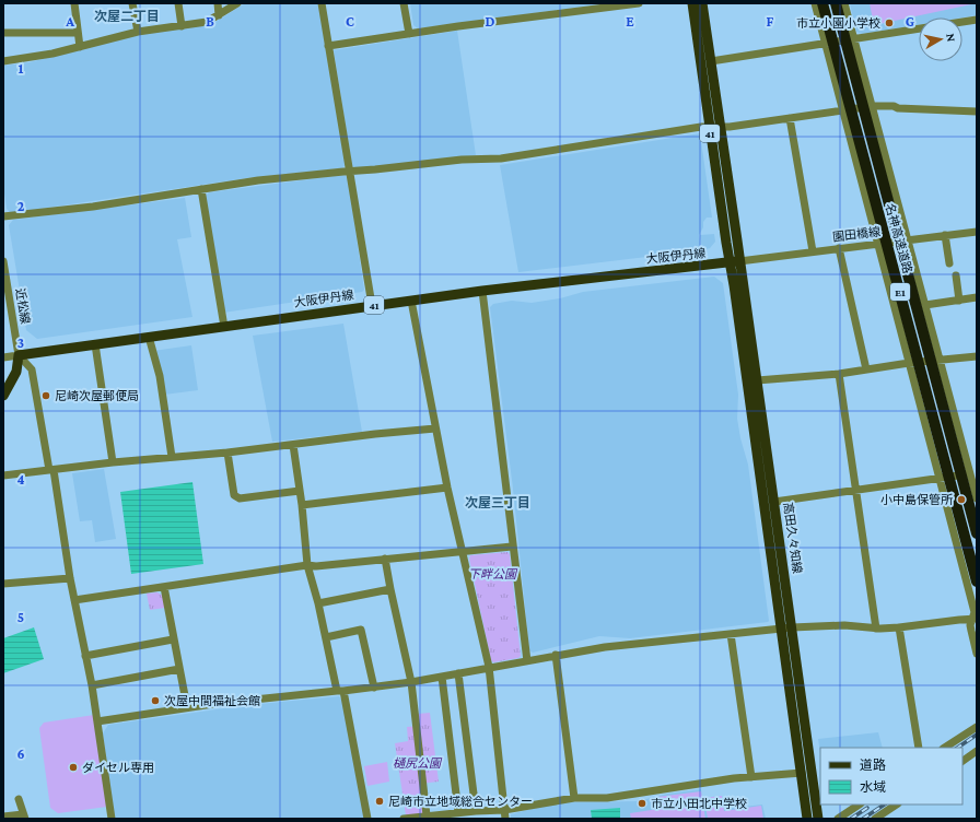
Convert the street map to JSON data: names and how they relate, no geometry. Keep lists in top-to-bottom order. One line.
{"streets":{"highway":["名神高速道路","E1"],"main road":["41","大阪伊丹線","高田久々知線"],"street":["園田橋線","近松線"]},"crossings":[["41","園田橋線"],["41","大阪伊丹線"],["41","高田久々知線"],["園田橋線","大阪伊丹線"],["園田橋線","高田久々知線"],["大阪伊丹線","近松線"],["大阪伊丹線","高田久々知線"]],"districts":["次屋二丁目","次屋三丁目"],"parks":["下畔公園","樋尻公園"],"places":["市立小園小学校","尼崎次屋郵便局","小中島保管所","次屋中間福祉会館","ダイセル専用","尼崎市立地域総合センター","市立小田北中学校"],"legend":["道路","水域"],"north":"right","grid":{"columns":["A","B","C","D","E","F","G"],"rows":["1","2","3","4","5","6"]}}
